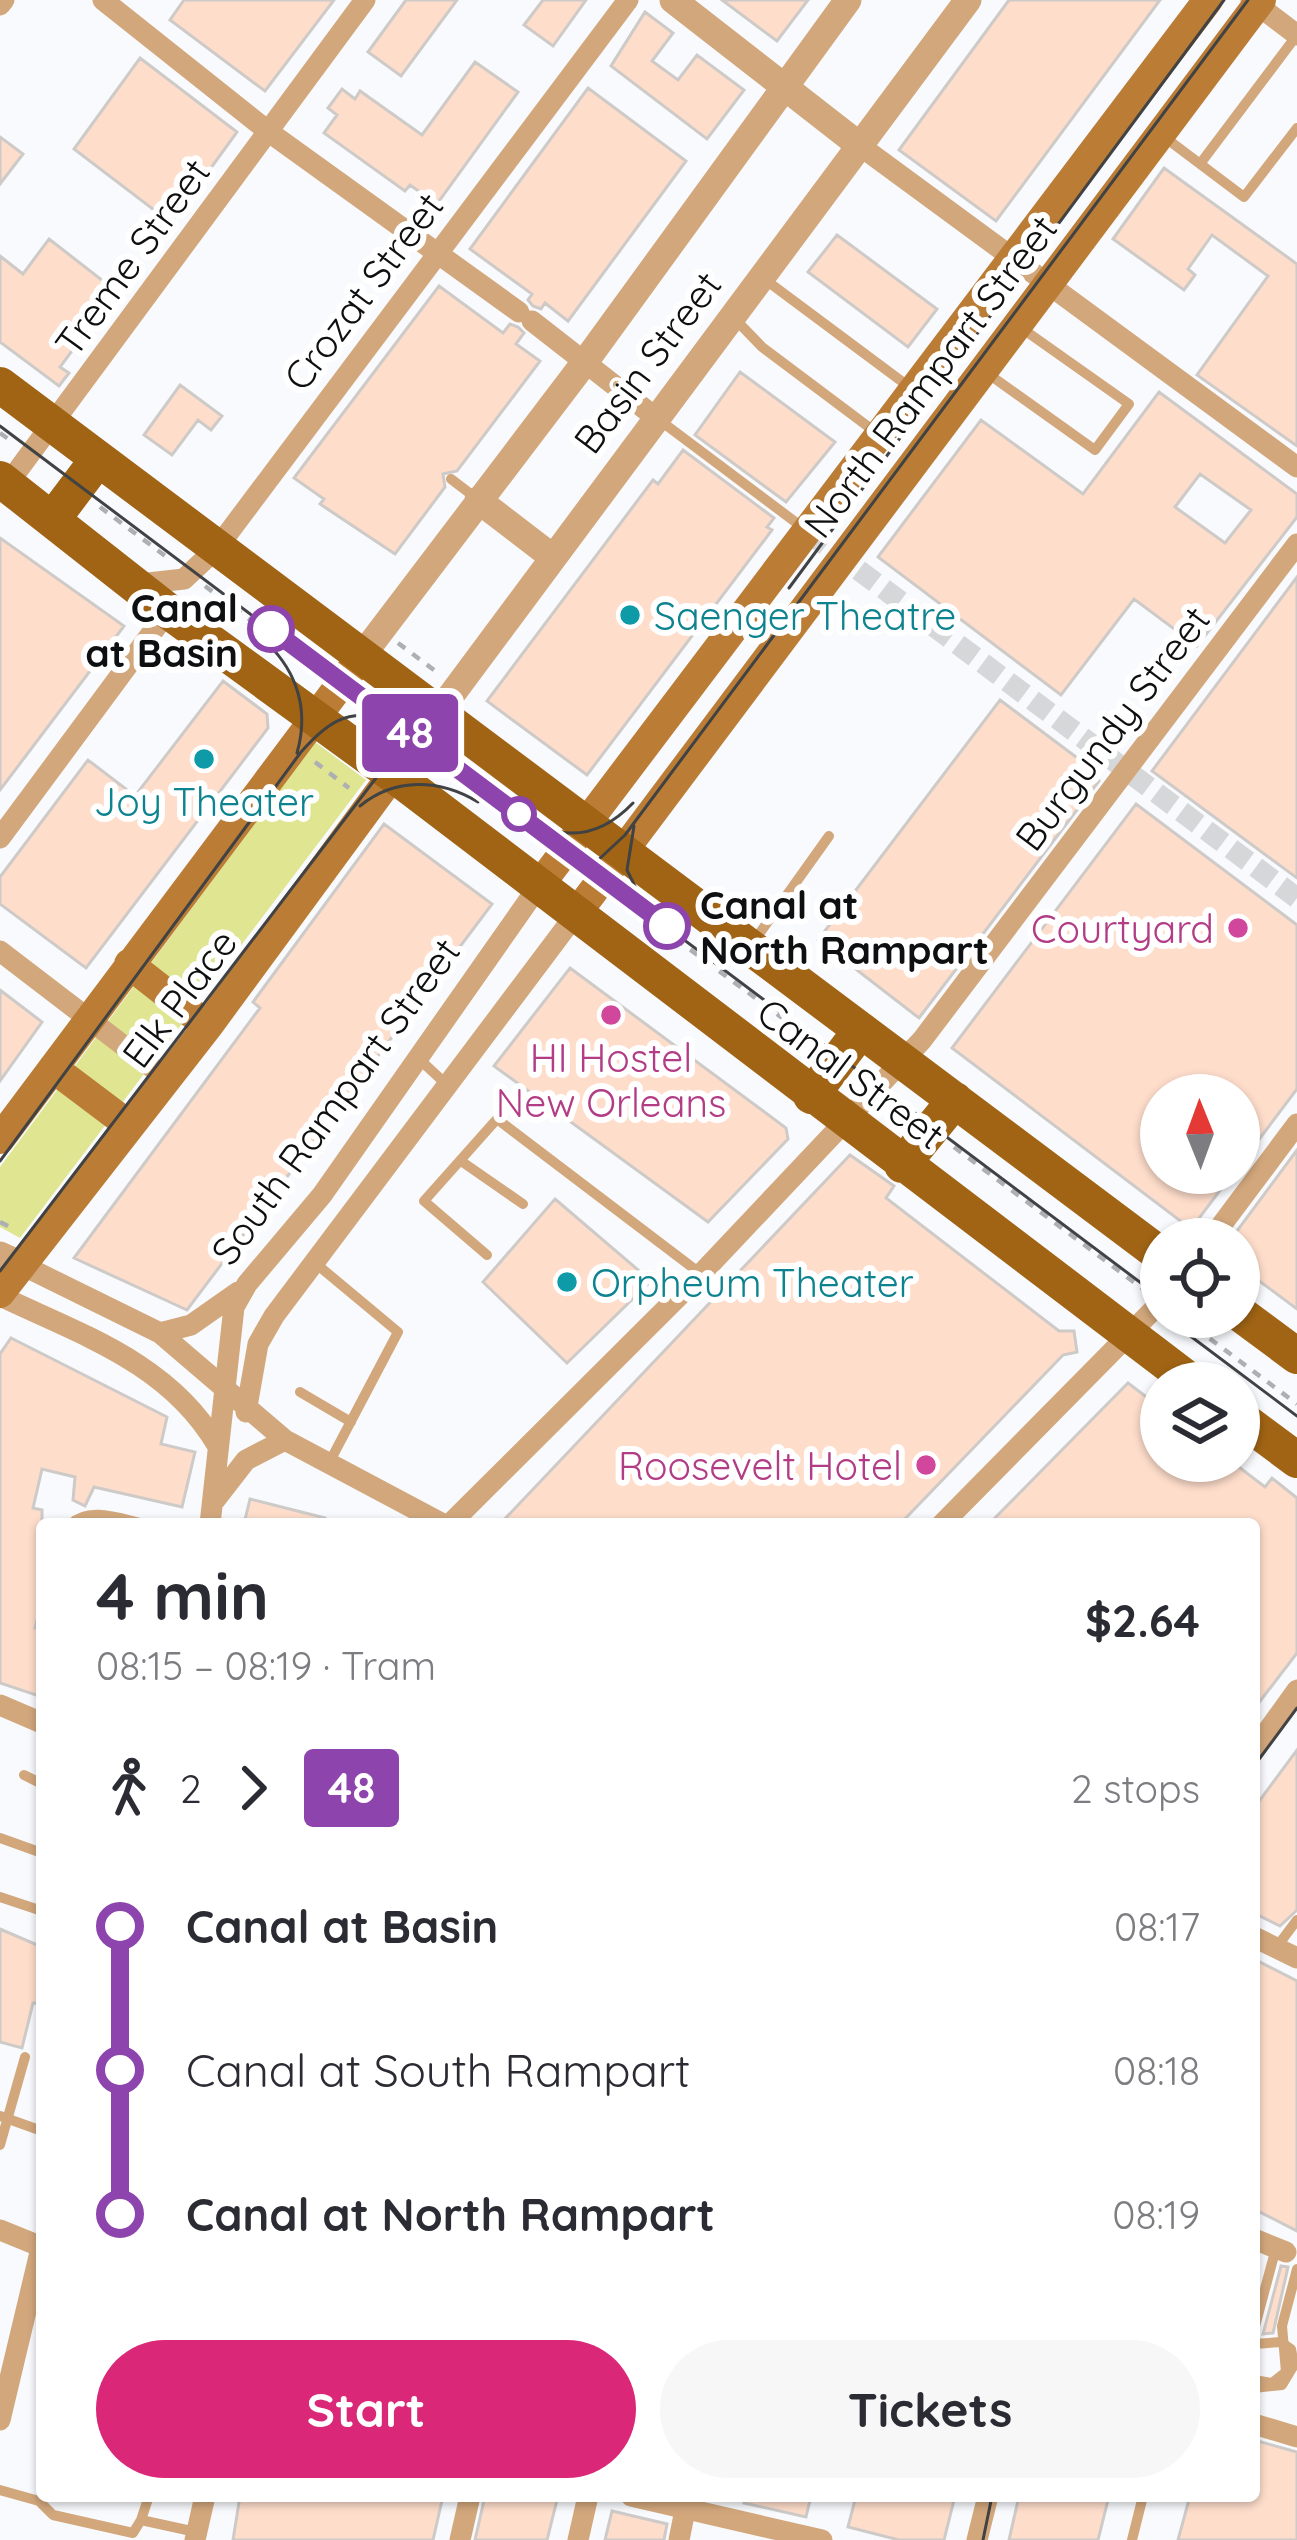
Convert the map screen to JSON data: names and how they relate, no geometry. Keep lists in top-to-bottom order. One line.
{"streets":{"main road":["Basin Street","North Rampart Street","Elk Place","Canal Street","South Rampart Street"],"street":["Treme Street","Crozat Street","Burgundy Street"]},"crossings":[["Treme Street","Canal Street"],["Crozat Street","Canal Street"],["Basin Street","Elk Place"],["Basin Street","Canal Street"],["North Rampart Street","Canal Street"],["North Rampart Street","South Rampart Street"],["Burgundy Street","Canal Street"],["Elk Place","Canal Street"],["Canal Street","South Rampart Street"]],"places":["Saenger Theatre","Canal at Basin","Joy Theater","Canal at North Rampart","Courtyard","HI Hostel New Orleans","Orpheum Theater","Roosevelt Hotel"],"lines":["tram line 48"],"north":"top","page":{"on_map":"48","heading":["4 min","08:15 – 08:19 · Tram","$2.64"],"legs":["2","48","2 stops"],"list":[{"name":"Canal at Basin","value":"08:17"},{"name":"Canal at South Rampart","value":"08:18"},{"name":"Canal at North Rampart","value":"08:19"}],"buttons":["Start","Tickets"]}}
